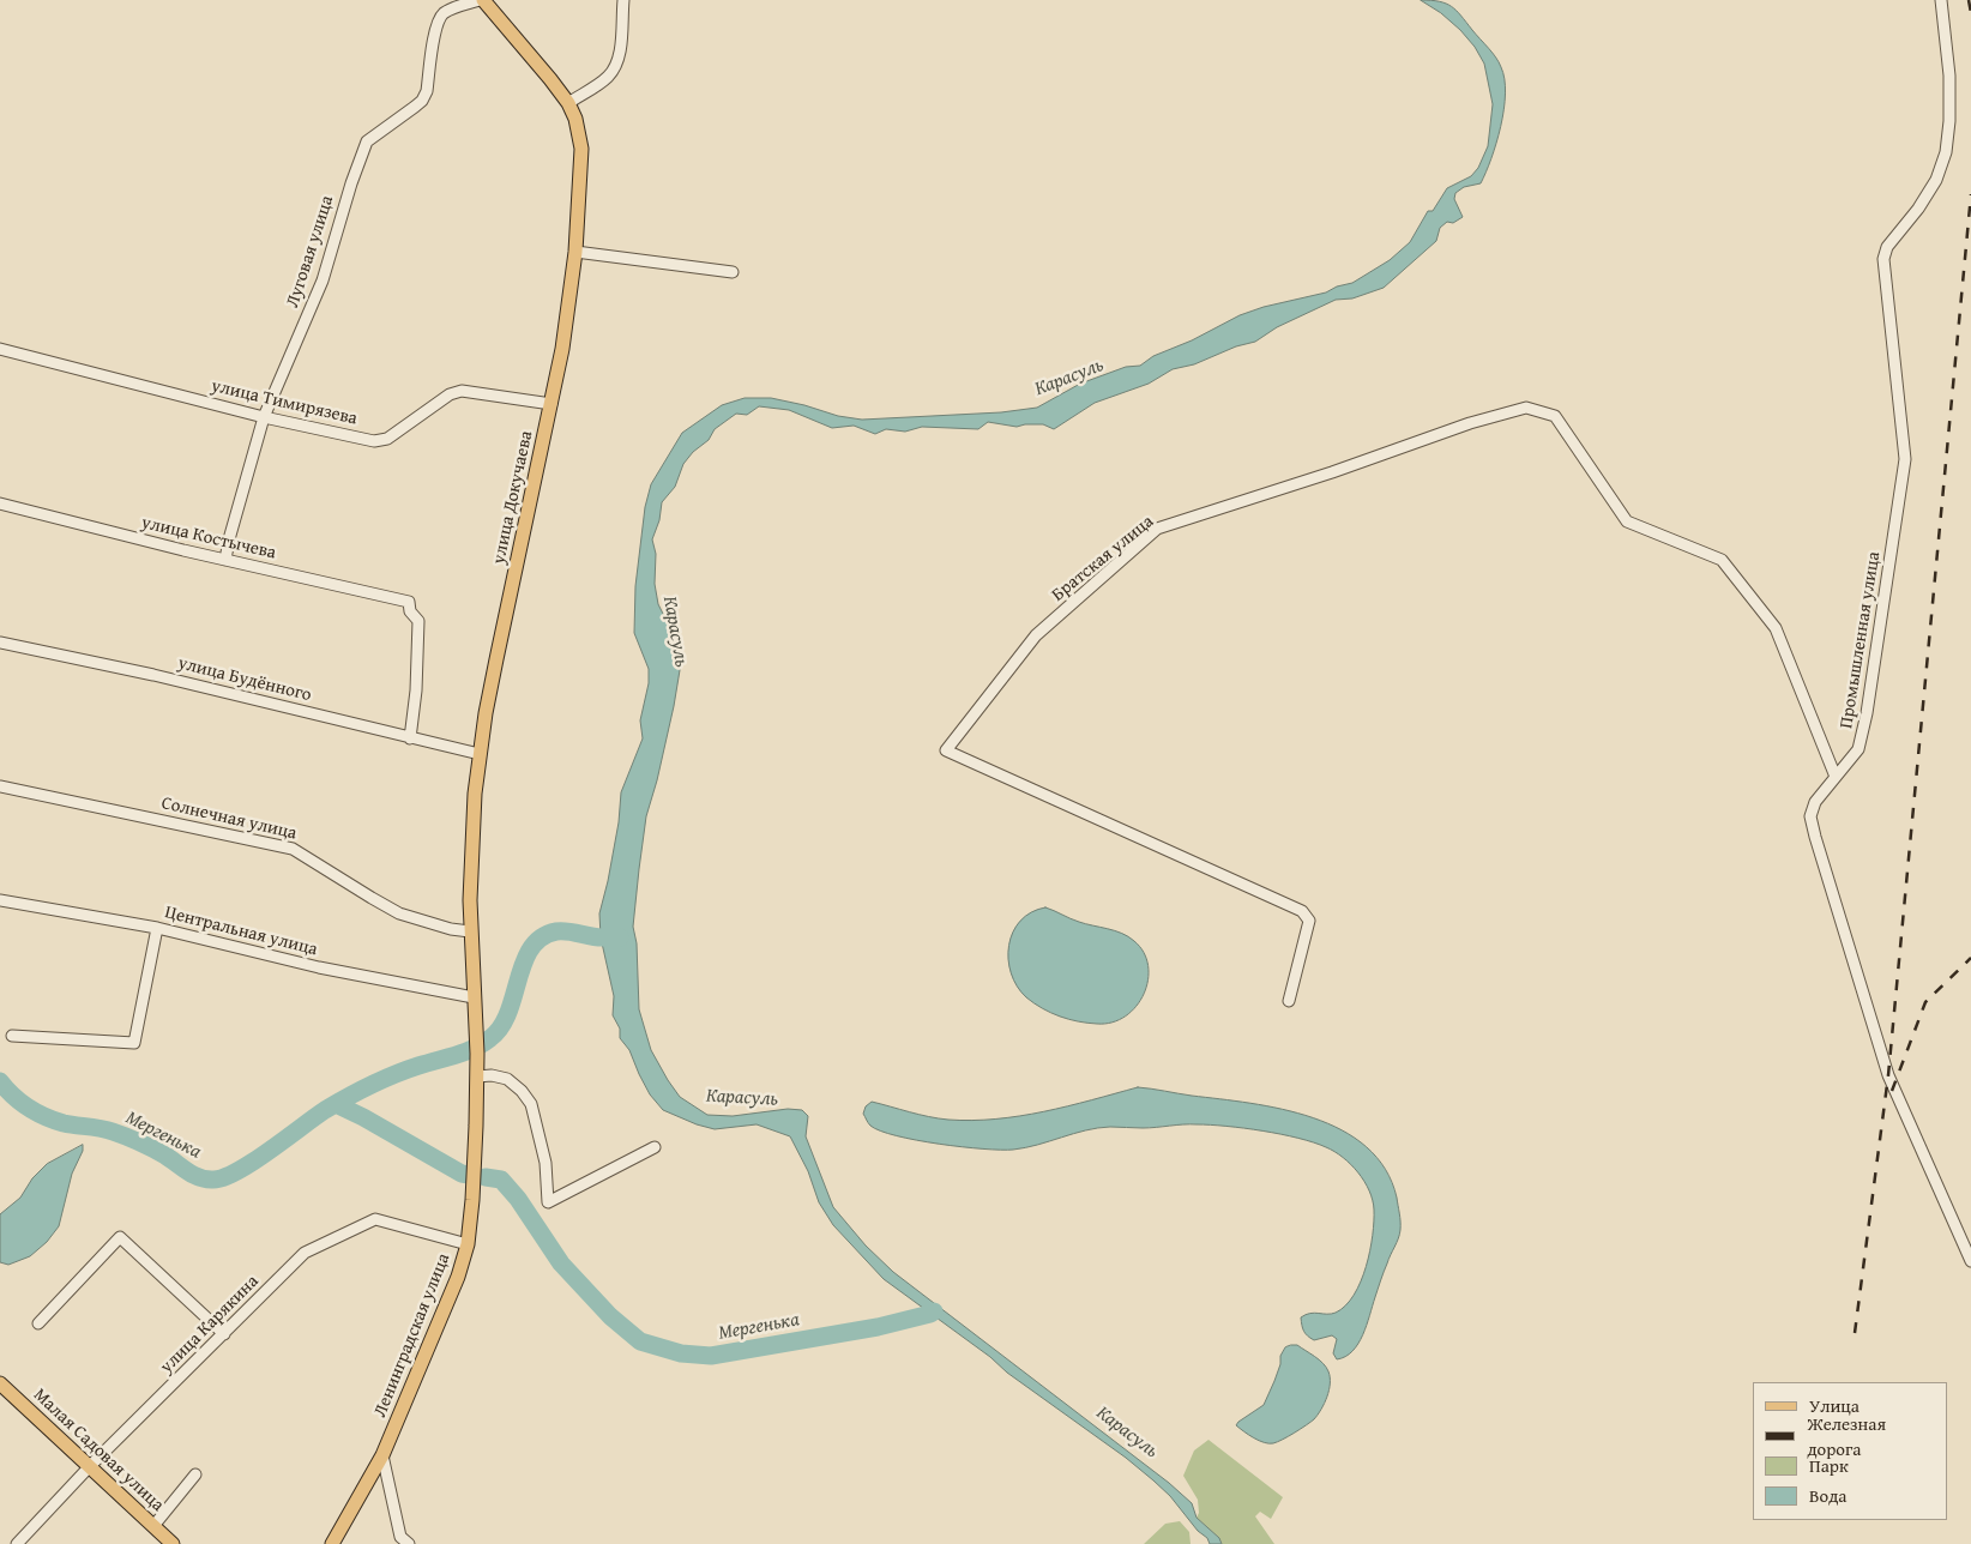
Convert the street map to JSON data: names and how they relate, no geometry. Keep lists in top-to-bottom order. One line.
{"streets":{"main road":["Луговая улица","улица Докучаева","Ленинградская улица","Малая Садовая улица"],"street":["улица Тимирязева","улица Костычева","Братская улица","Промышленная улица","улица Будённого","Солнечная улица","Центральная улица","улица Карякина"]},"crossings":[["Луговая улица","улица Тимирязева"],["Луговая улица","улица Докучаева"],["Луговая улица","улица Костычева"],["улица Тимирязева","улица Докучаева"],["улица Докучаева","улица Будённого"],["улица Докучаева","Солнечная улица"],["улица Докучаева","Центральная улица"],["улица Докучаева","Ленинградская улица"],["улица Костычева","улица Будённого"],["Братская улица","Промышленная улица"],["улица Карякина","Ленинградская улица"],["улица Карякина","Малая Садовая улица"]],"water":["Карасуль","Мергенька"],"legend":["Улица","Железная дорога","Парк","Вода"]}
